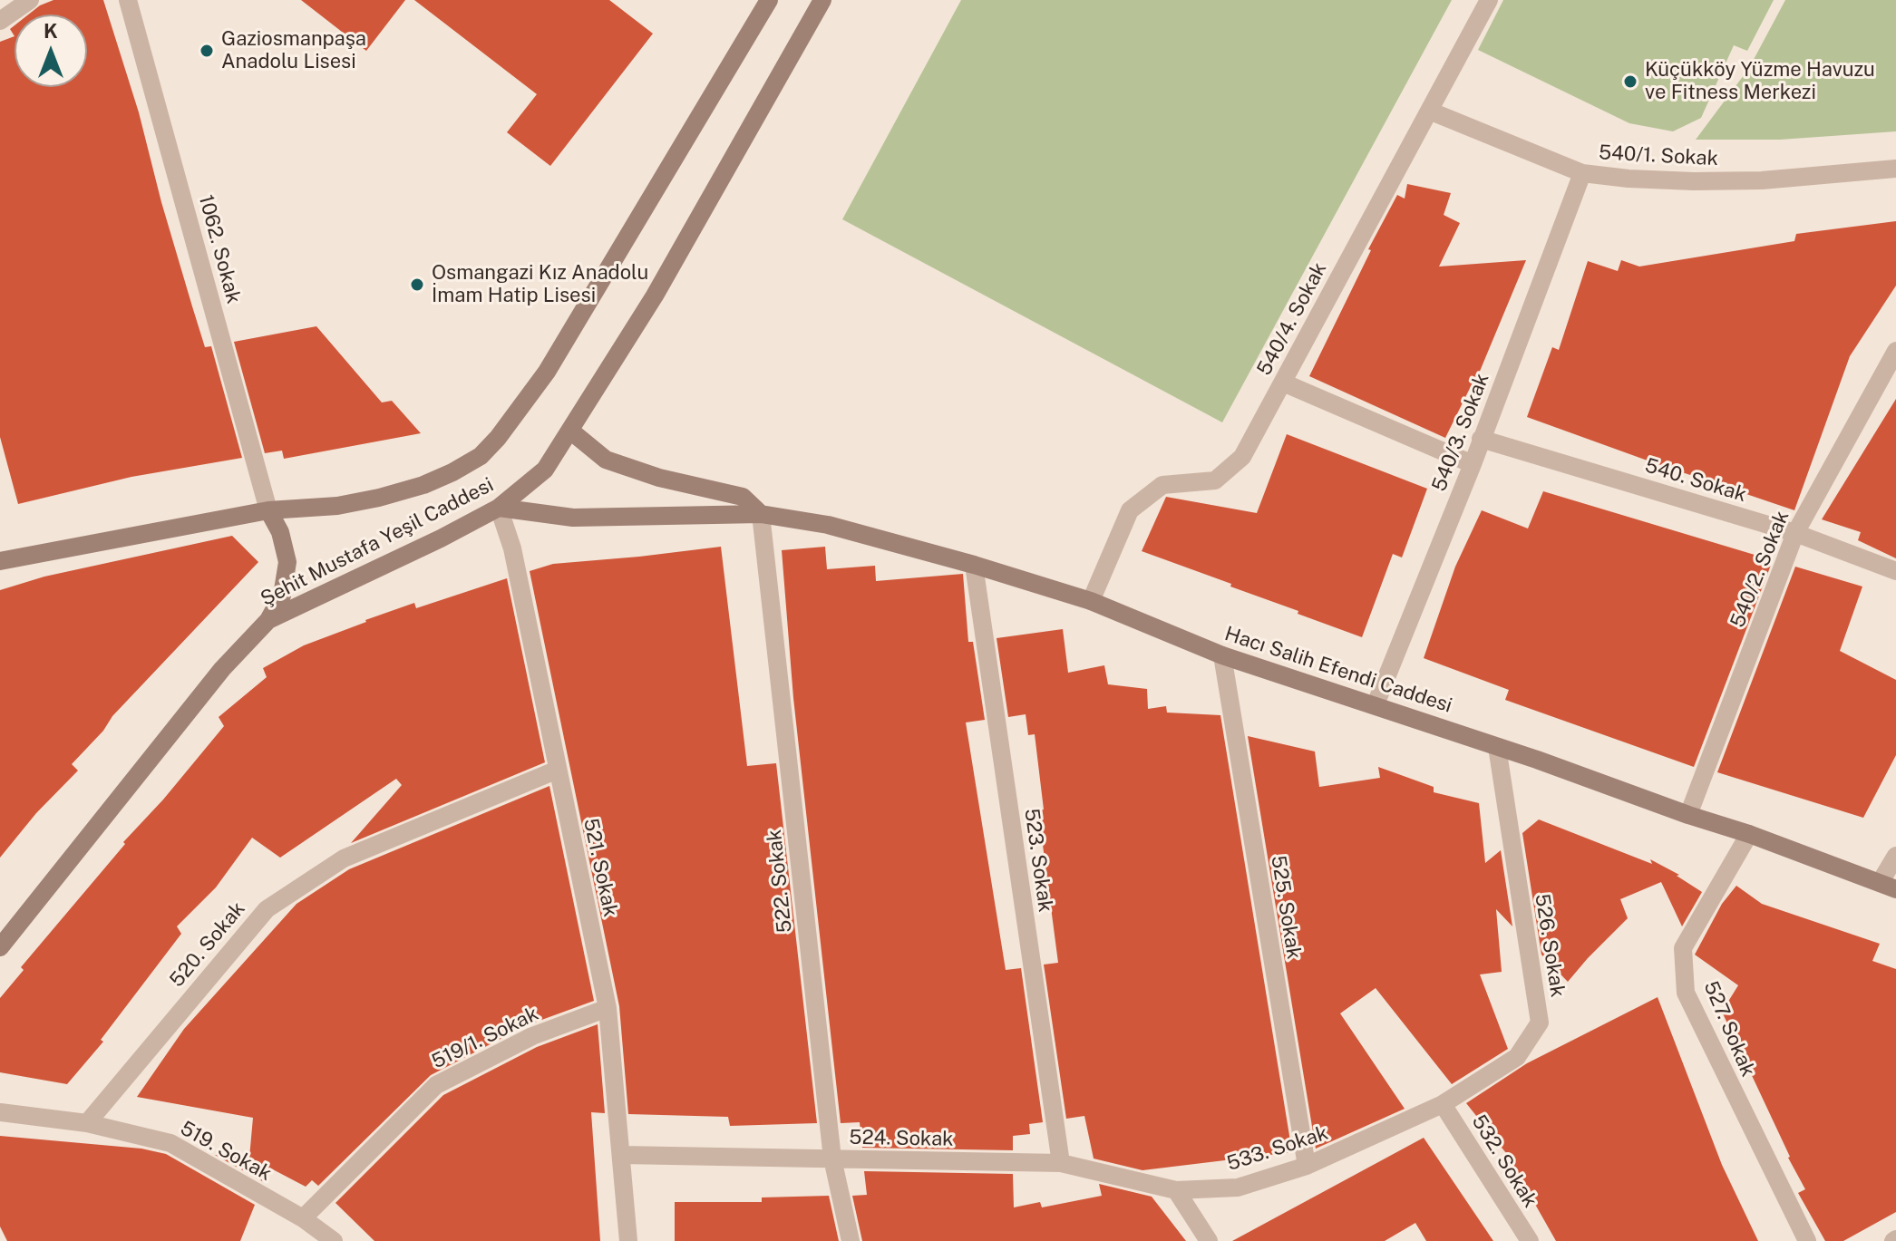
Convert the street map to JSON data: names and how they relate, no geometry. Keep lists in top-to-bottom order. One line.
{"streets":{"main road":["Şehit Mustafa Yeşil Caddesi","Hacı Salih Efendi Caddesi"],"street":["540/1. Sokak","1062. Sokak","540/4. Sokak","540/3. Sokak","540. Sokak","540/2. Sokak","523. Sokak","521. Sokak","522. Sokak","525. Sokak","520. Sokak","526. Sokak","527. Sokak","519/1. Sokak","524. Sokak","533. Sokak","519. Sokak","532. Sokak"]},"crossings":[["540/1. Sokak","540/4. Sokak"],["540/1. Sokak","540/3. Sokak"],["1062. Sokak","Şehit Mustafa Yeşil Caddesi"],["540/4. Sokak","Hacı Salih Efendi Caddesi"],["540/3. Sokak","540. Sokak"],["540/3. Sokak","Hacı Salih Efendi Caddesi"],["540. Sokak","540/2. Sokak"],["Şehit Mustafa Yeşil Caddesi","521. Sokak"],["540/2. Sokak","Hacı Salih Efendi Caddesi"],["Hacı Salih Efendi Caddesi","523. Sokak"],["Hacı Salih Efendi Caddesi","522. Sokak"],["Hacı Salih Efendi Caddesi","525. Sokak"],["Hacı Salih Efendi Caddesi","526. Sokak"],["Hacı Salih Efendi Caddesi","527. Sokak"],["523. Sokak","524. Sokak"],["521. Sokak","520. Sokak"],["521. Sokak","519/1. Sokak"],["521. Sokak","524. Sokak"],["522. Sokak","524. Sokak"],["525. Sokak","533. Sokak"],["520. Sokak","519. Sokak"],["526. Sokak","533. Sokak"],["526. Sokak","532. Sokak"],["519/1. Sokak","519. Sokak"],["524. Sokak","533. Sokak"],["533. Sokak","532. Sokak"]],"places":["Gaziosmanpaşa Anadolu Lisesi","Küçükköy Yüzme Havuzu ve Fitness Merkezi","Osmangazi Kız Anadolu İmam Hatip Lisesi"],"north":"top"}
